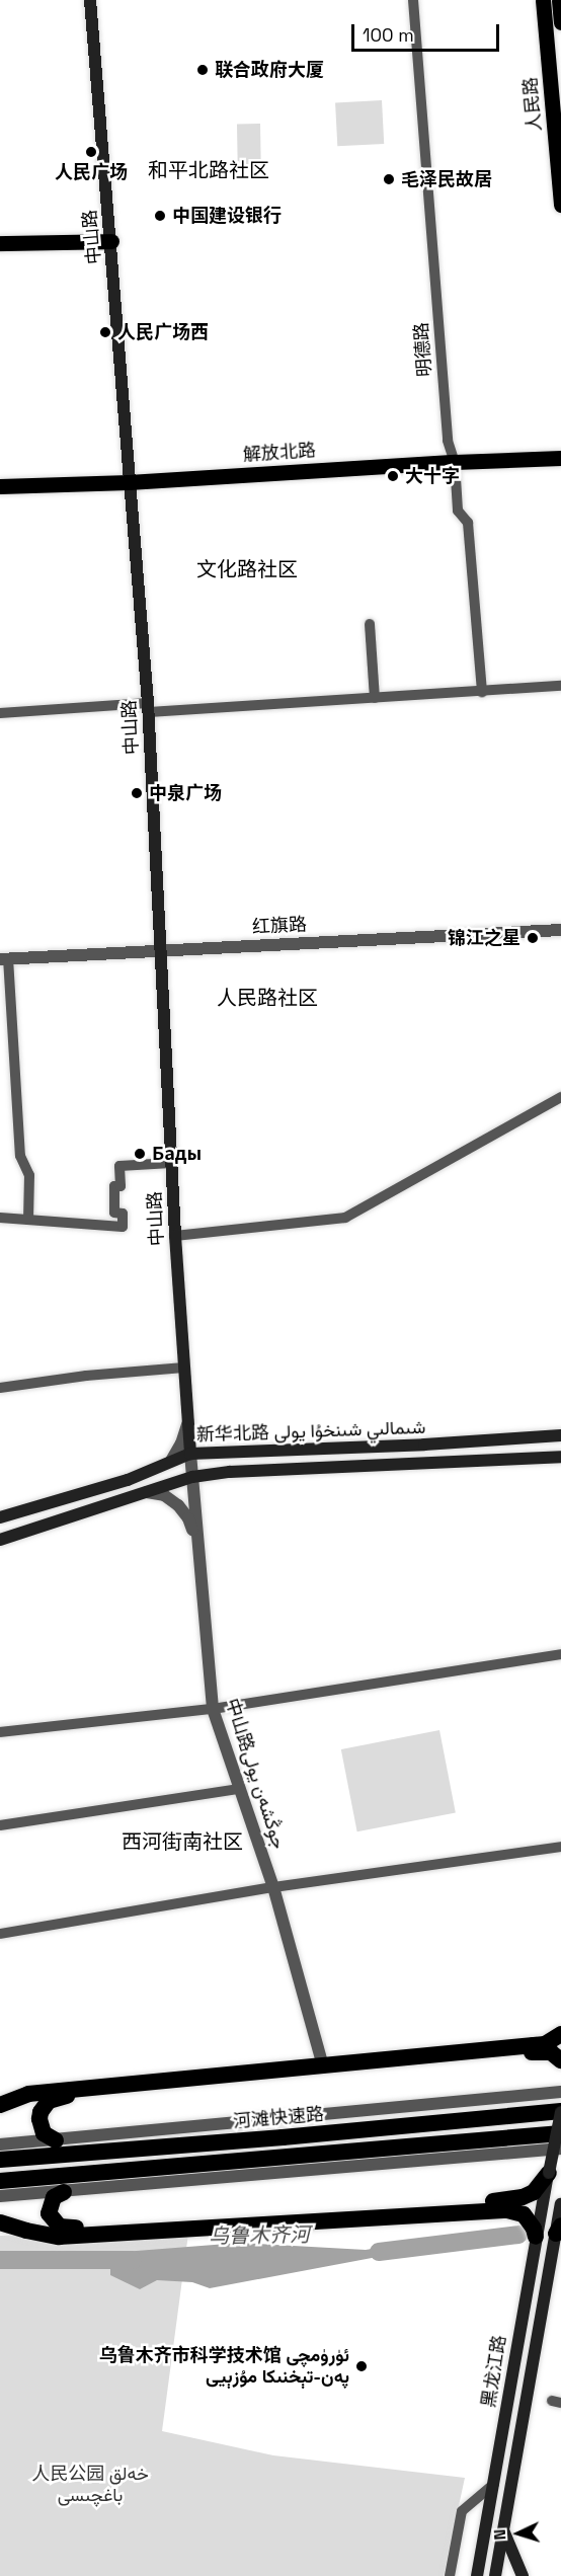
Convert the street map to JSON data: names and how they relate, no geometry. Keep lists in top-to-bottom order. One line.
{"streets":{"highway":["河滩快速路"],"main road":["人民路","中山路","解放北路","新华北路 شىمالىي شىنخۇا يولى","黑龙江路"],"street":["明德路","红旗路","中山路جوڭشەن يولى"]},"crossings":[["中山路","解放北路"],["中山路","红旗路"],["中山路","新华北路 شىمالىي شىنخۇا يولى"],["中山路","中山路جوڭشەن يولى"],["明德路","解放北路"],["新华北路 شىمالىي شىنخۇا يولى","中山路جوڭشەن يولى"],["河滩快速路","黑龙江路"]],"districts":["和平北路社区","文化路社区","人民路社区","西河街南社区"],"water":["乌鲁木齐河"],"parks":["人民公园 خەلق باغچىسى"],"places":["联合政府大厦","人民广场","毛泽民故居","中国建设银行","人民广场西","大十字","中泉广场","锦江之星","Бады","乌鲁木齐市科学技术馆 ئۈرۈمچى پەن-تېخنىكا مۇزېيى"],"scale_bar":"100 m","north":"left"}
